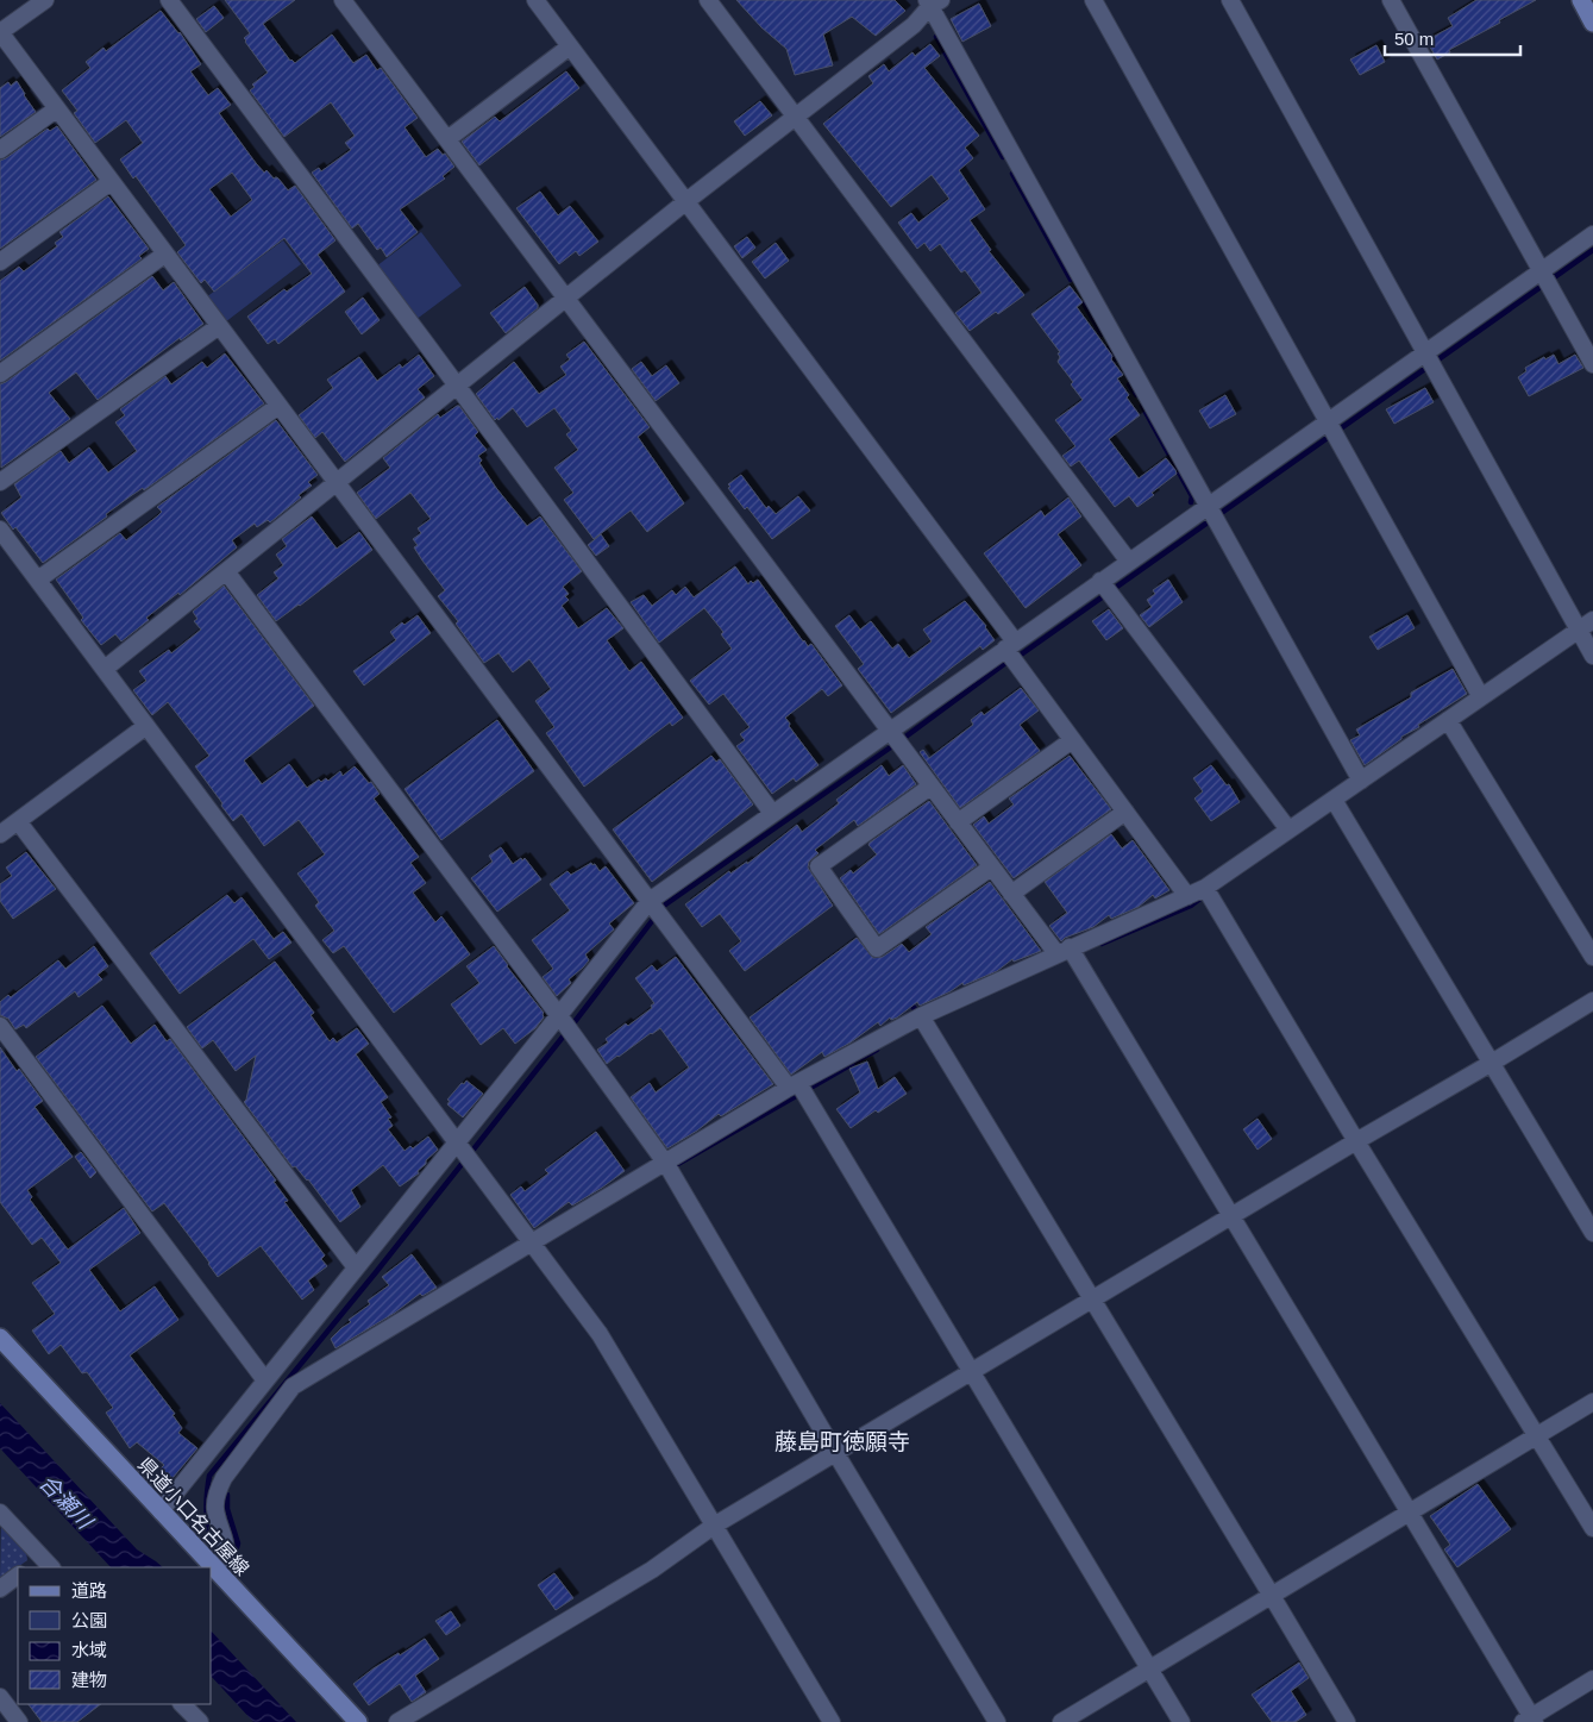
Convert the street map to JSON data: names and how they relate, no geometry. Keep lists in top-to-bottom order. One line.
{"streets":{"main road":["県道小口名古屋線"]},"districts":["藤島町徳願寺"],"water":["合瀬川"],"legend":["道路","公園","水域","建物"],"scale_bar":"50 m"}
